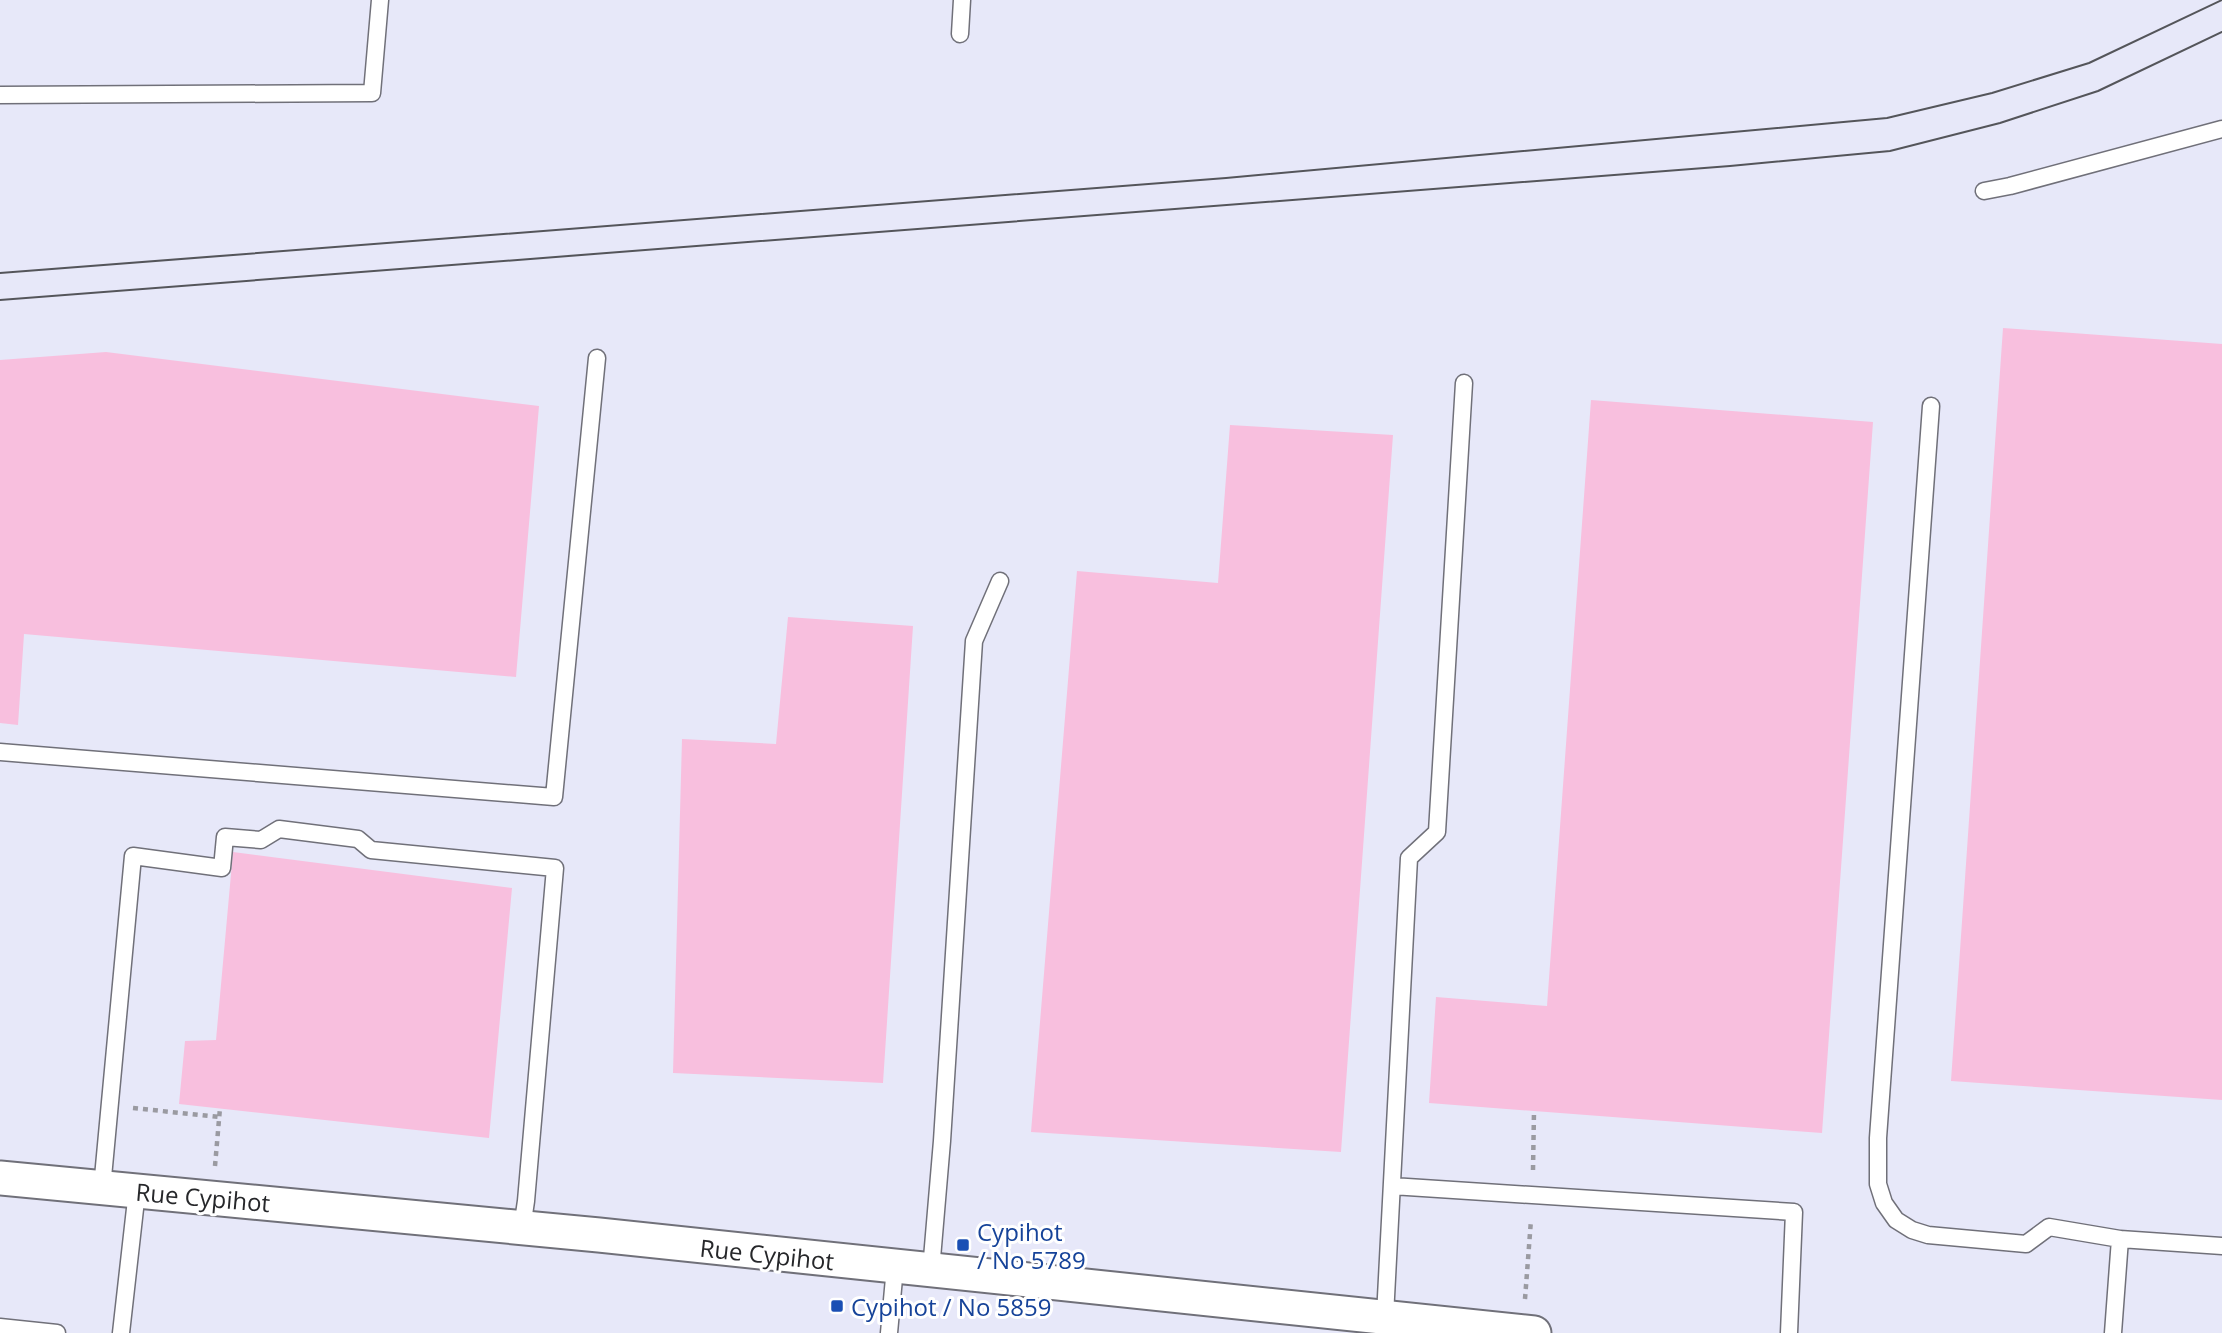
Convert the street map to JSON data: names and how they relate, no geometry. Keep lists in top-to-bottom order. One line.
{"streets":{"street":["Rue Cypihot"]},"places":{"transit":["Cypihot / No 5789","Cypihot / No 5859"]}}
